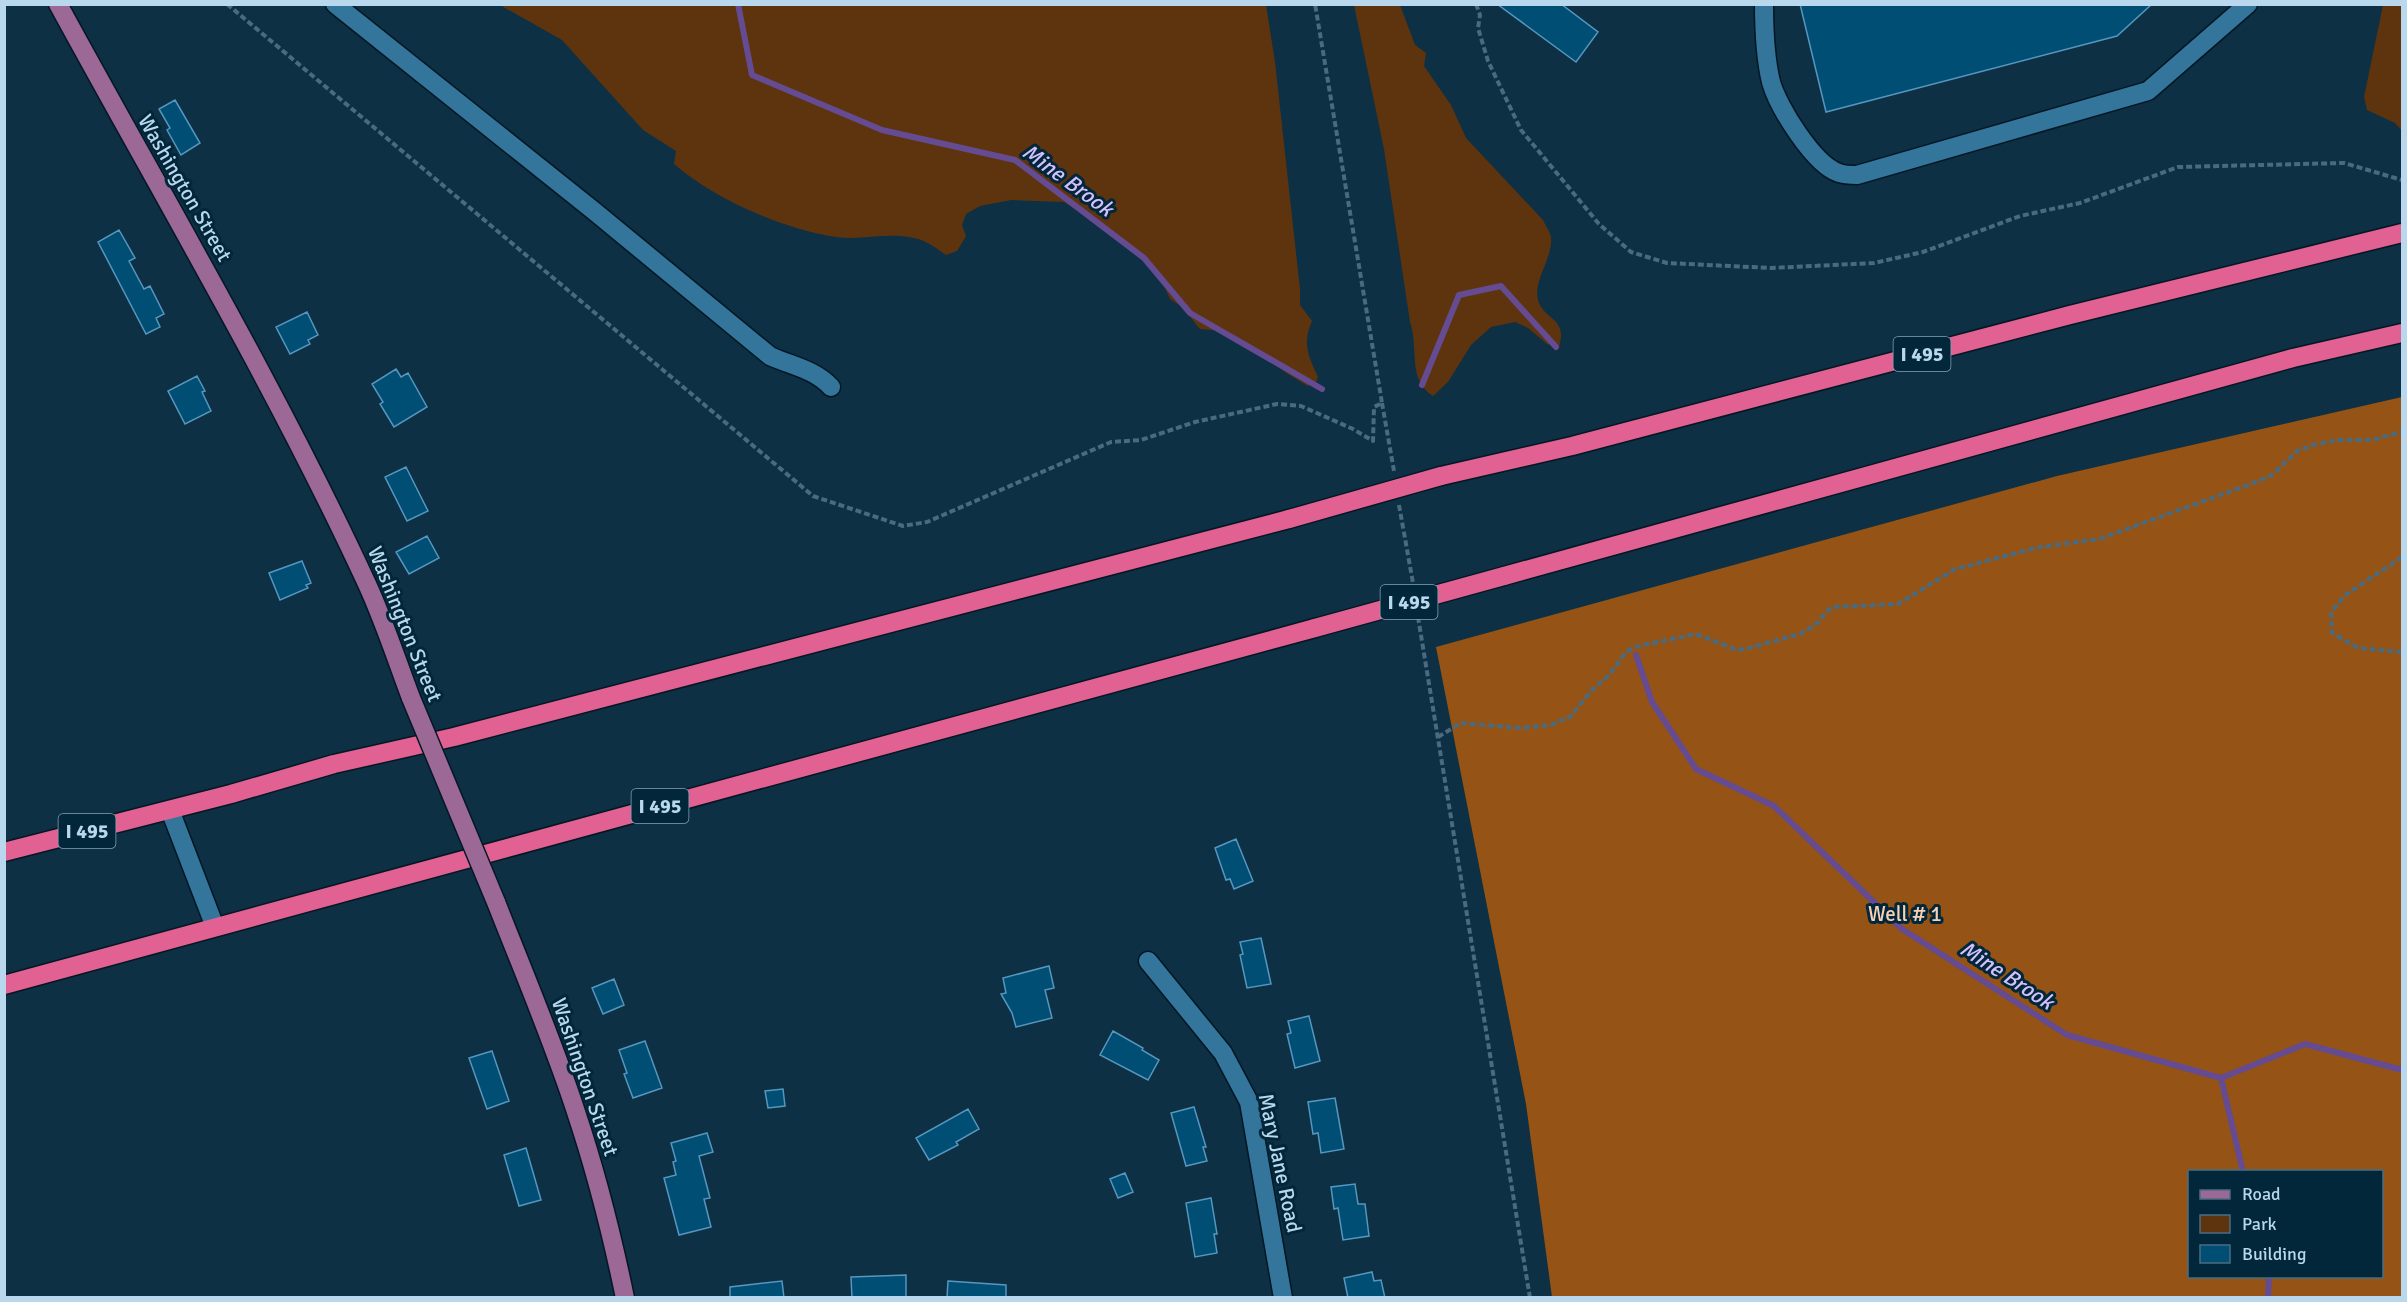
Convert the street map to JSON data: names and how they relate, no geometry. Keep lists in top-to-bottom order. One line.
{"streets":{"highway":["I 495"],"main road":["Washington Street"],"street":["Mary Jane Road"]},"water":["Mine Brook"],"parks":["Well # 1"],"legend":["Road","Park","Building"]}
